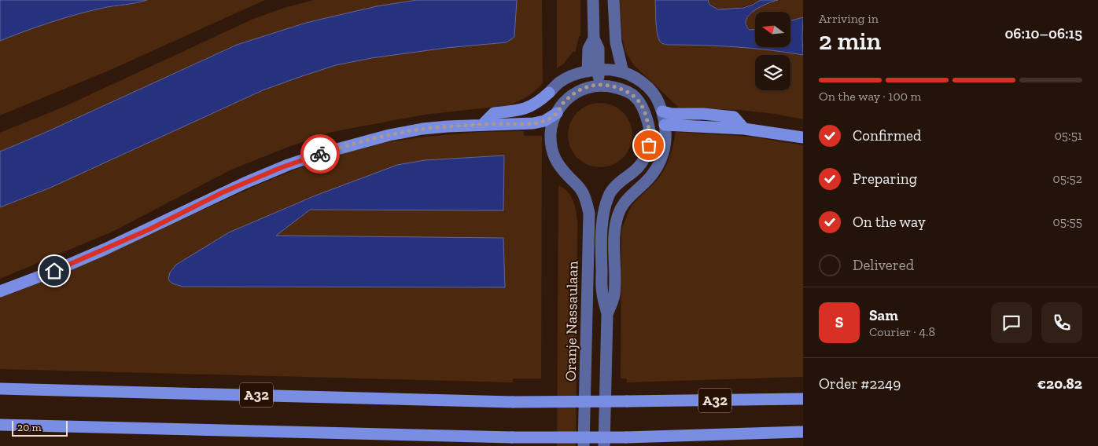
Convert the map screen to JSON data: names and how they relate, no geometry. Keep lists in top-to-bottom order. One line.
{"streets":{"highway":["A32"],"main road":["Oranje Nassaulaan"]},"scale_bar":"20 m","north":"left","page":{"heading":["2 min","Arriving in","06:10–06:15"],"panel":["Sam","Courier · 4.8","Order #2249","€20.82"],"bar":"On the way · 100 m","list":[["Confirmed","05:51"],["Preparing","05:52"],["On the way","05:55"],"Delivered"],"round":"S","scale":"20 m"}}
